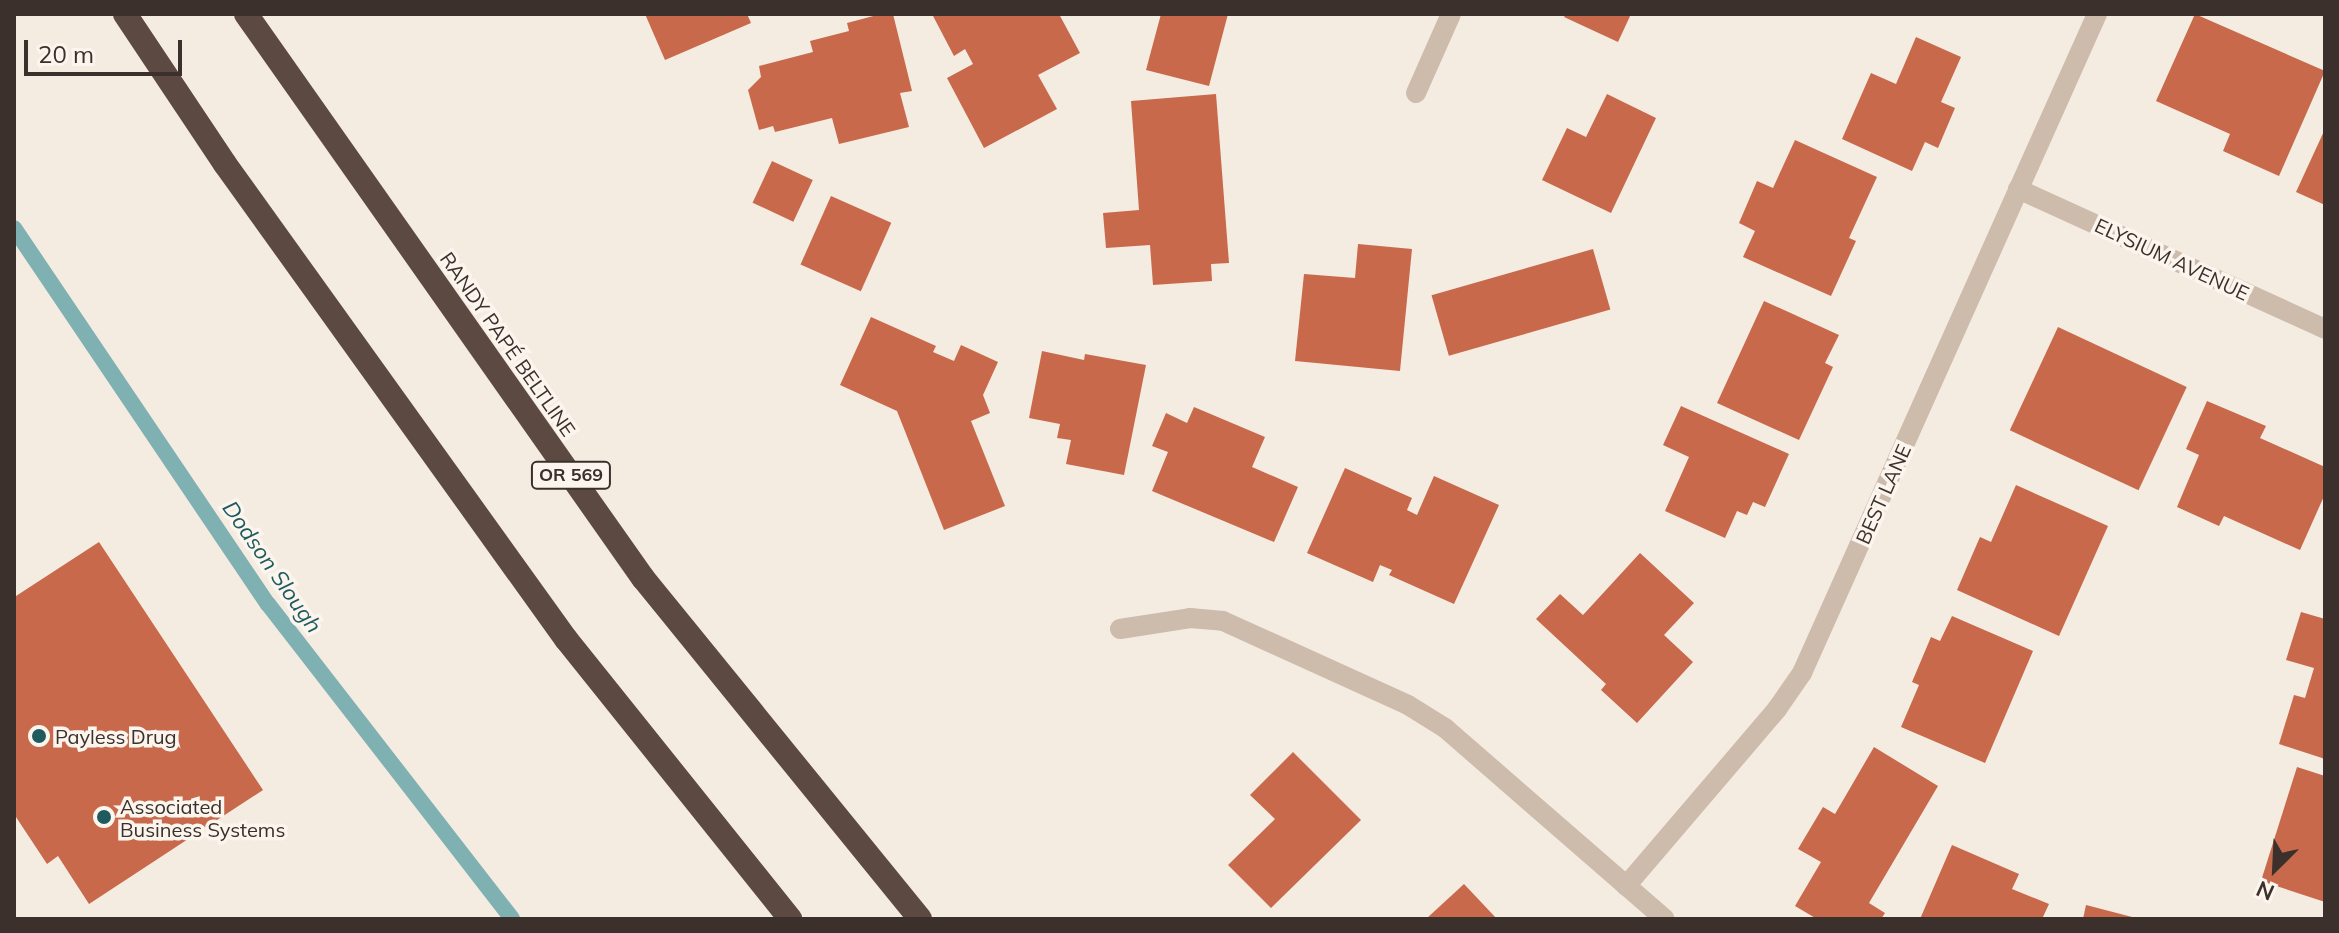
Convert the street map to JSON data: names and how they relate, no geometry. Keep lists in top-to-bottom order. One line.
{"streets":{"highway":["RANDY PAPÉ BELTLINE","OR 569"],"street":["ELYSIUM AVENUE","BEST LANE"]},"crossings":[["ELYSIUM AVENUE","BEST LANE"]],"water":["Dodson Slough"],"places":["Payless Drug","Associated Business Systems"],"scale_bar":"20 m","north":"bottom left"}
